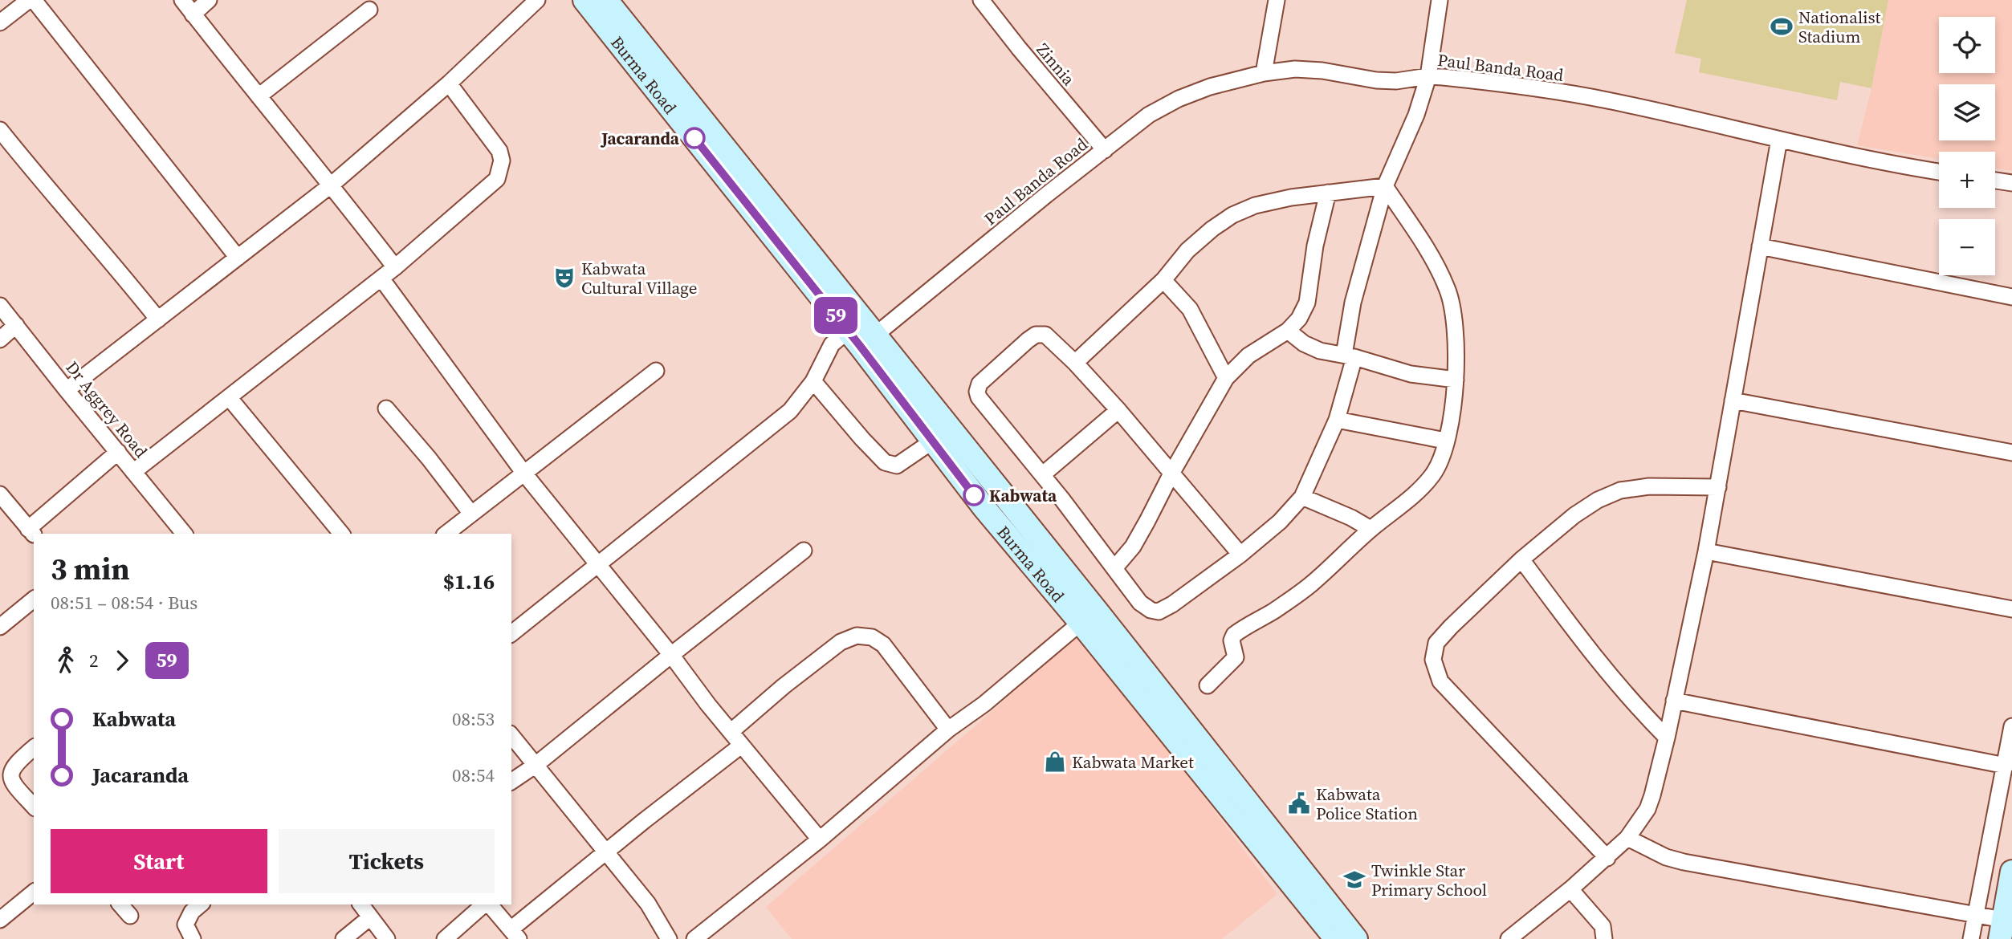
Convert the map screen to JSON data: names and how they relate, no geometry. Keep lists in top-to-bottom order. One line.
{"streets":{"main road":["Burma Road"],"street":["Zinnia","Paul Banda Road","Dr Aggrey Road"]},"crossings":[["Zinnia","Paul Banda Road"],["Paul Banda Road","Burma Road"]],"places":{"sports":["Nationalist Stadium"],"other":["Jacaranda","Kabwata"],"theatre":["Kabwata Cultural Village"],"shop":["Kabwata Market"],"public building":["Kabwata Police Station"],"school or university":["Twinkle Star Primary School"]},"lines":["bus line 59"],"page":{"on_map":"59","map_buttons":["+","−"],"heading":["3 min","08:51 – 08:54 · Bus","$1.16"],"legs":["2","59"],"list":[{"name":"Kabwata","value":"08:53"},{"name":"Jacaranda","value":"08:54"}],"buttons":["Start","Tickets"]}}
